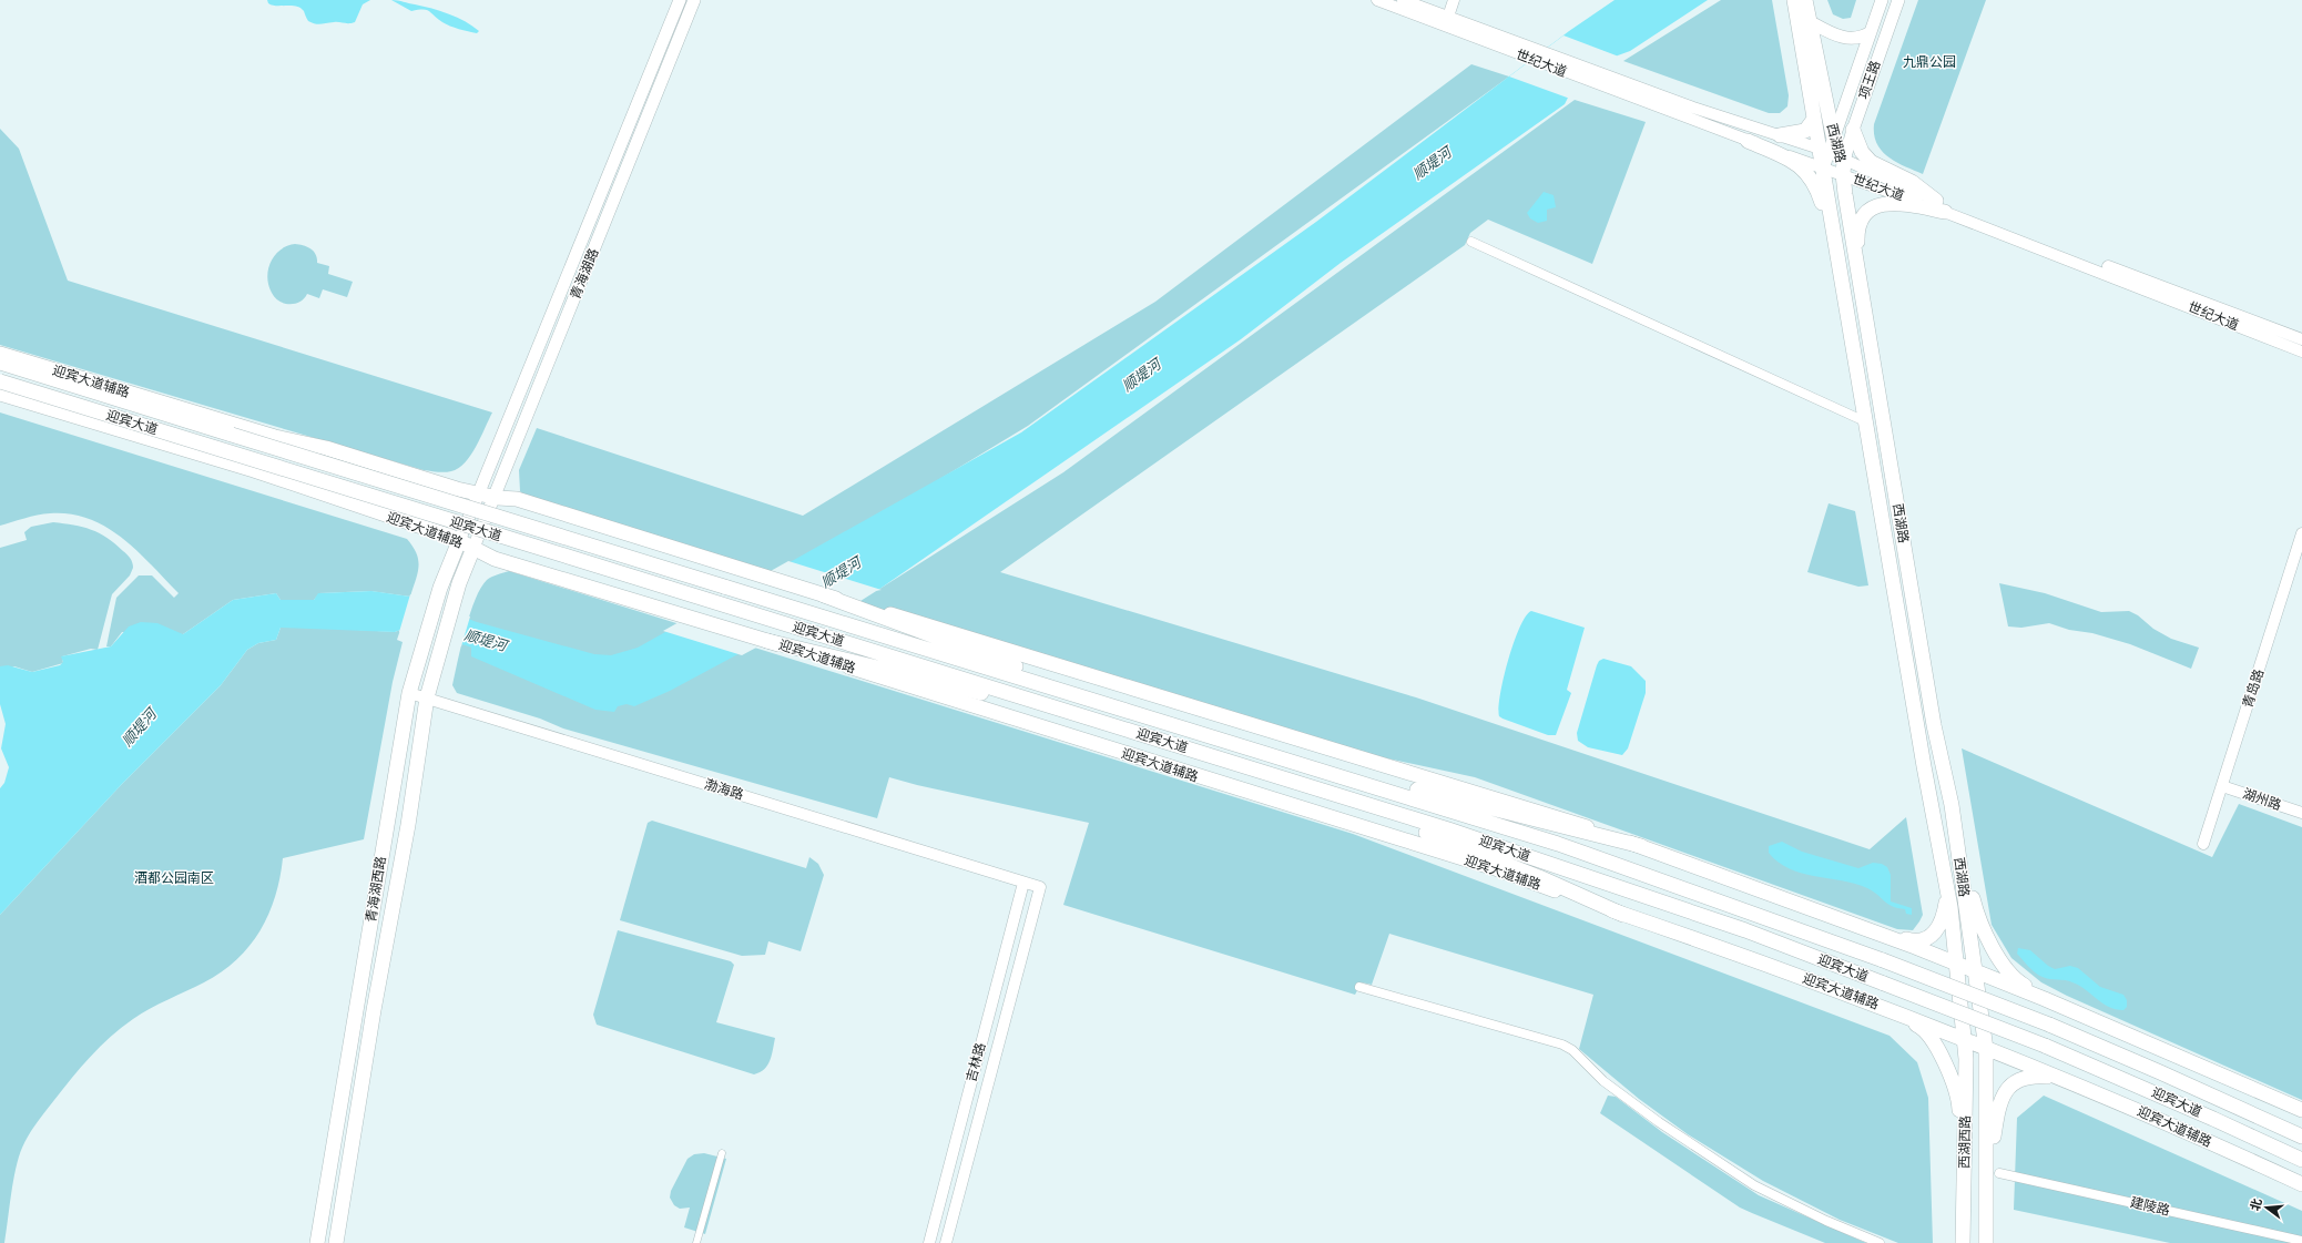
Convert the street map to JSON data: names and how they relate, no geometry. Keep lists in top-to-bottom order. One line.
{"streets":{"main road":["项王路","西湖路","青海湖路","迎宾大道辅路","迎宾大道","青海湖西路","西湖西路"],"street":["世纪大道","青岛路","渤海路","湖州路","吉林路","建陵路"]},"crossings":[["世纪大道","项王路"],["世纪大道","西湖路"],["项王路","西湖路"],["西湖路","迎宾大道辅路"],["西湖路","西湖西路"],["青海湖路","迎宾大道辅路"],["青海湖路","青海湖西路"],["迎宾大道辅路","青海湖西路"],["迎宾大道辅路","西湖西路"],["青岛路","湖州路"],["渤海路","青海湖西路"],["渤海路","吉林路"]],"water":["顺堤河"],"parks":["九鼎公园","酒都公园南区"],"north":"left"}
